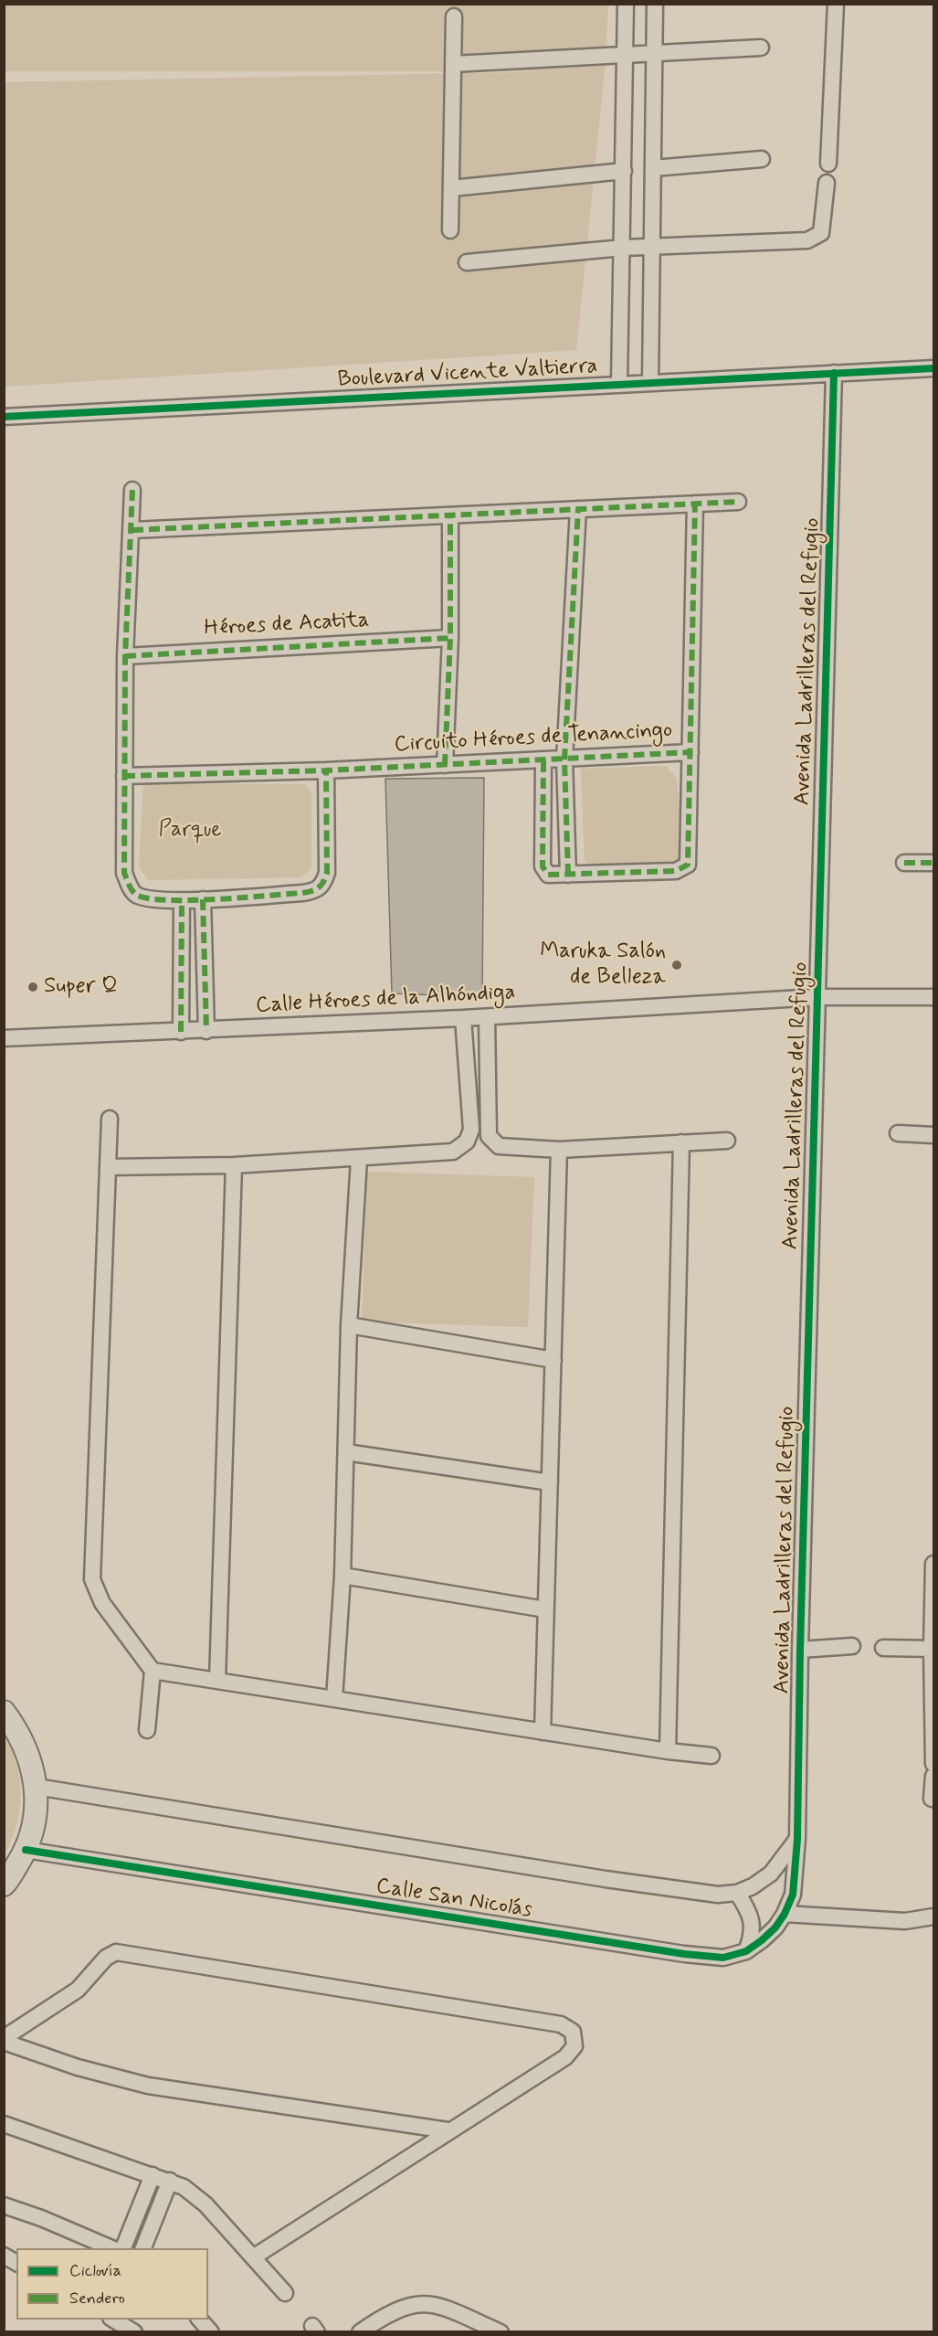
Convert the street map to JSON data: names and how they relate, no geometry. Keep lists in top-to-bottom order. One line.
{"streets":{"street":["Boulevard Vicente Valtierra","Héroes de Acatita","Avenida Ladrilleras del Refugio","Circuito Héroes de Tenancingo","Calle Héroes de la Alhóndiga","Calle San Nicolás"]},"crossings":[["Boulevard Vicente Valtierra","Avenida Ladrilleras del Refugio"],["Avenida Ladrilleras del Refugio","Calle Héroes de la Alhóndiga"],["Avenida Ladrilleras del Refugio","Calle San Nicolás"]],"parks":["Parque"],"places":["Maruka Salón de Belleza","Super Q"],"legend":["Ciclovía","Sendero"]}
